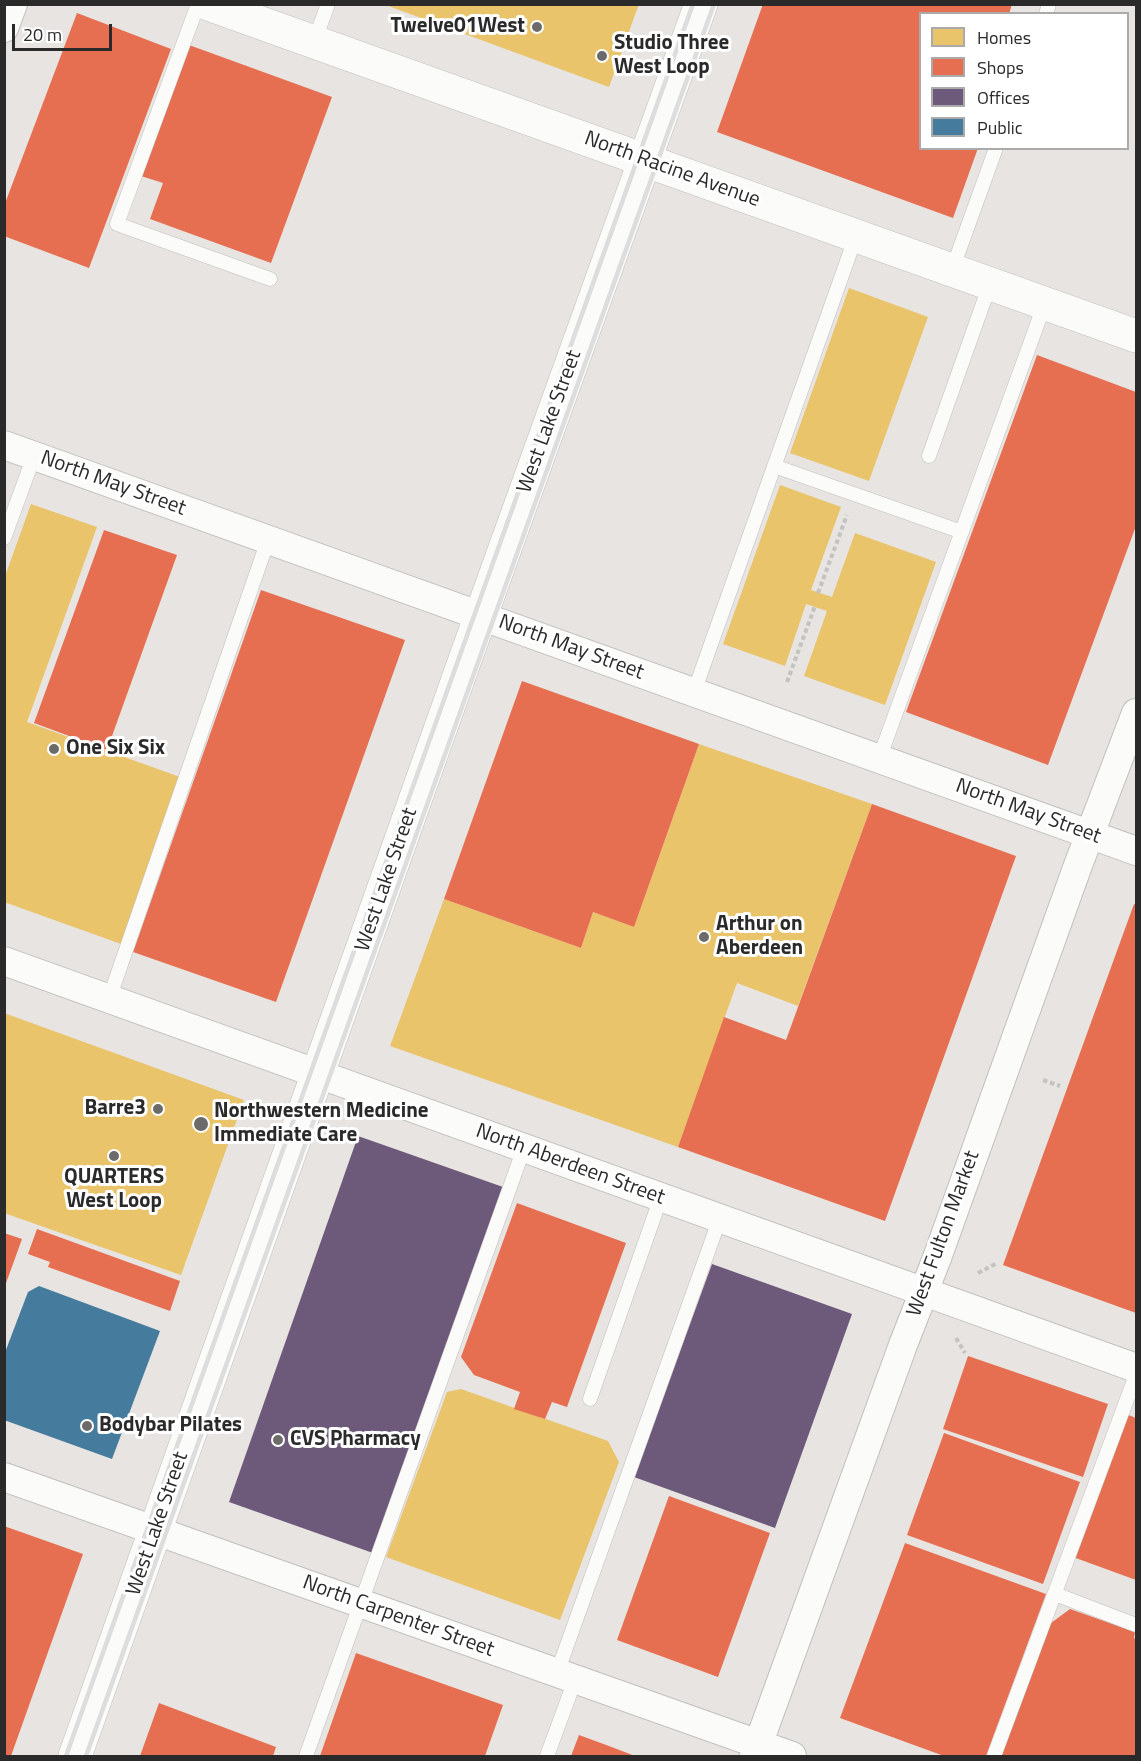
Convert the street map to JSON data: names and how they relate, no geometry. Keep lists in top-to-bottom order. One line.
{"streets":{"main road":["North Racine Avenue","West Lake Street"],"street":["North May Street","North Aberdeen Street","West Fulton Market","North Carpenter Street"]},"crossings":[["North Racine Avenue","West Lake Street"],["West Lake Street","North May Street"],["West Lake Street","North Aberdeen Street"],["West Lake Street","North Carpenter Street"],["North May Street","West Fulton Market"],["North Aberdeen Street","West Fulton Market"],["West Fulton Market","North Carpenter Street"]],"places":["Twelve01West","Studio Three West Loop","One Six Six","Arthur on Aberdeen","Barre3","Northwestern Medicine Immediate Care","QUARTERS West Loop","Bodybar Pilates","CVS Pharmacy"],"legend":["Homes","Shops","Offices","Public"],"scale_bar":"20 m"}
